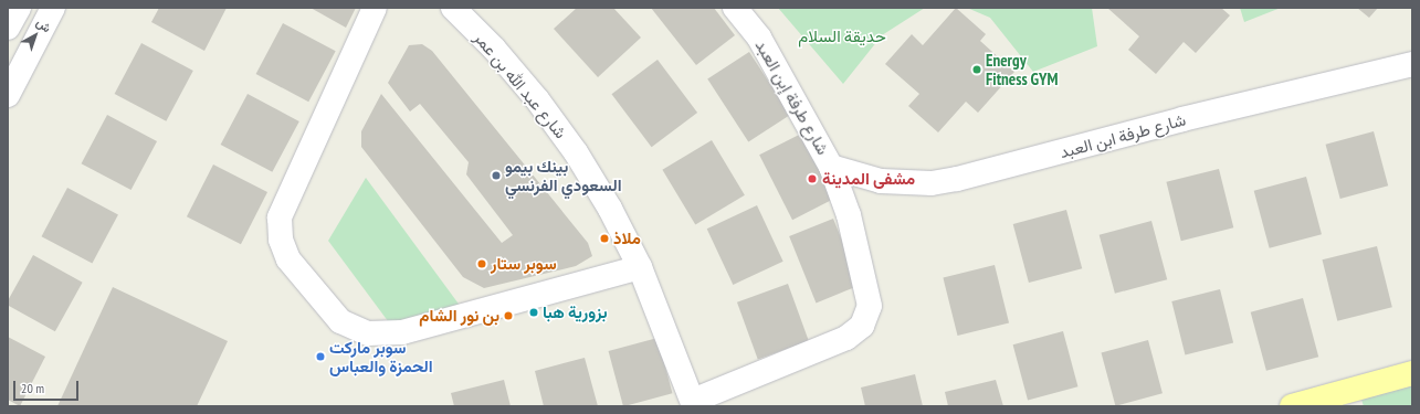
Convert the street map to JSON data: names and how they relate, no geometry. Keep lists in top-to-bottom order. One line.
{"streets":{"street":["شارع عبد الله بن عمر","شارع طرفة إبن العبد","شارع طرفة ابن العبد"]},"crossings":[["شارع عبد الله بن عمر","شارع طرفة إبن العبد"],["شارع طرفة إبن العبد","شارع طرفة ابن العبد"]],"parks":["حديقة السلام"],"places":["Energy Fitness GYM","بينك بيمو السعودي الفرنسي","مشفى المدينة","ملاذ","سوبر ستار","بزورية هبا","بن نور الشام","سوبر ماركت الحمزة والعباس"],"scale_bar":"20 m","north":"top right"}
